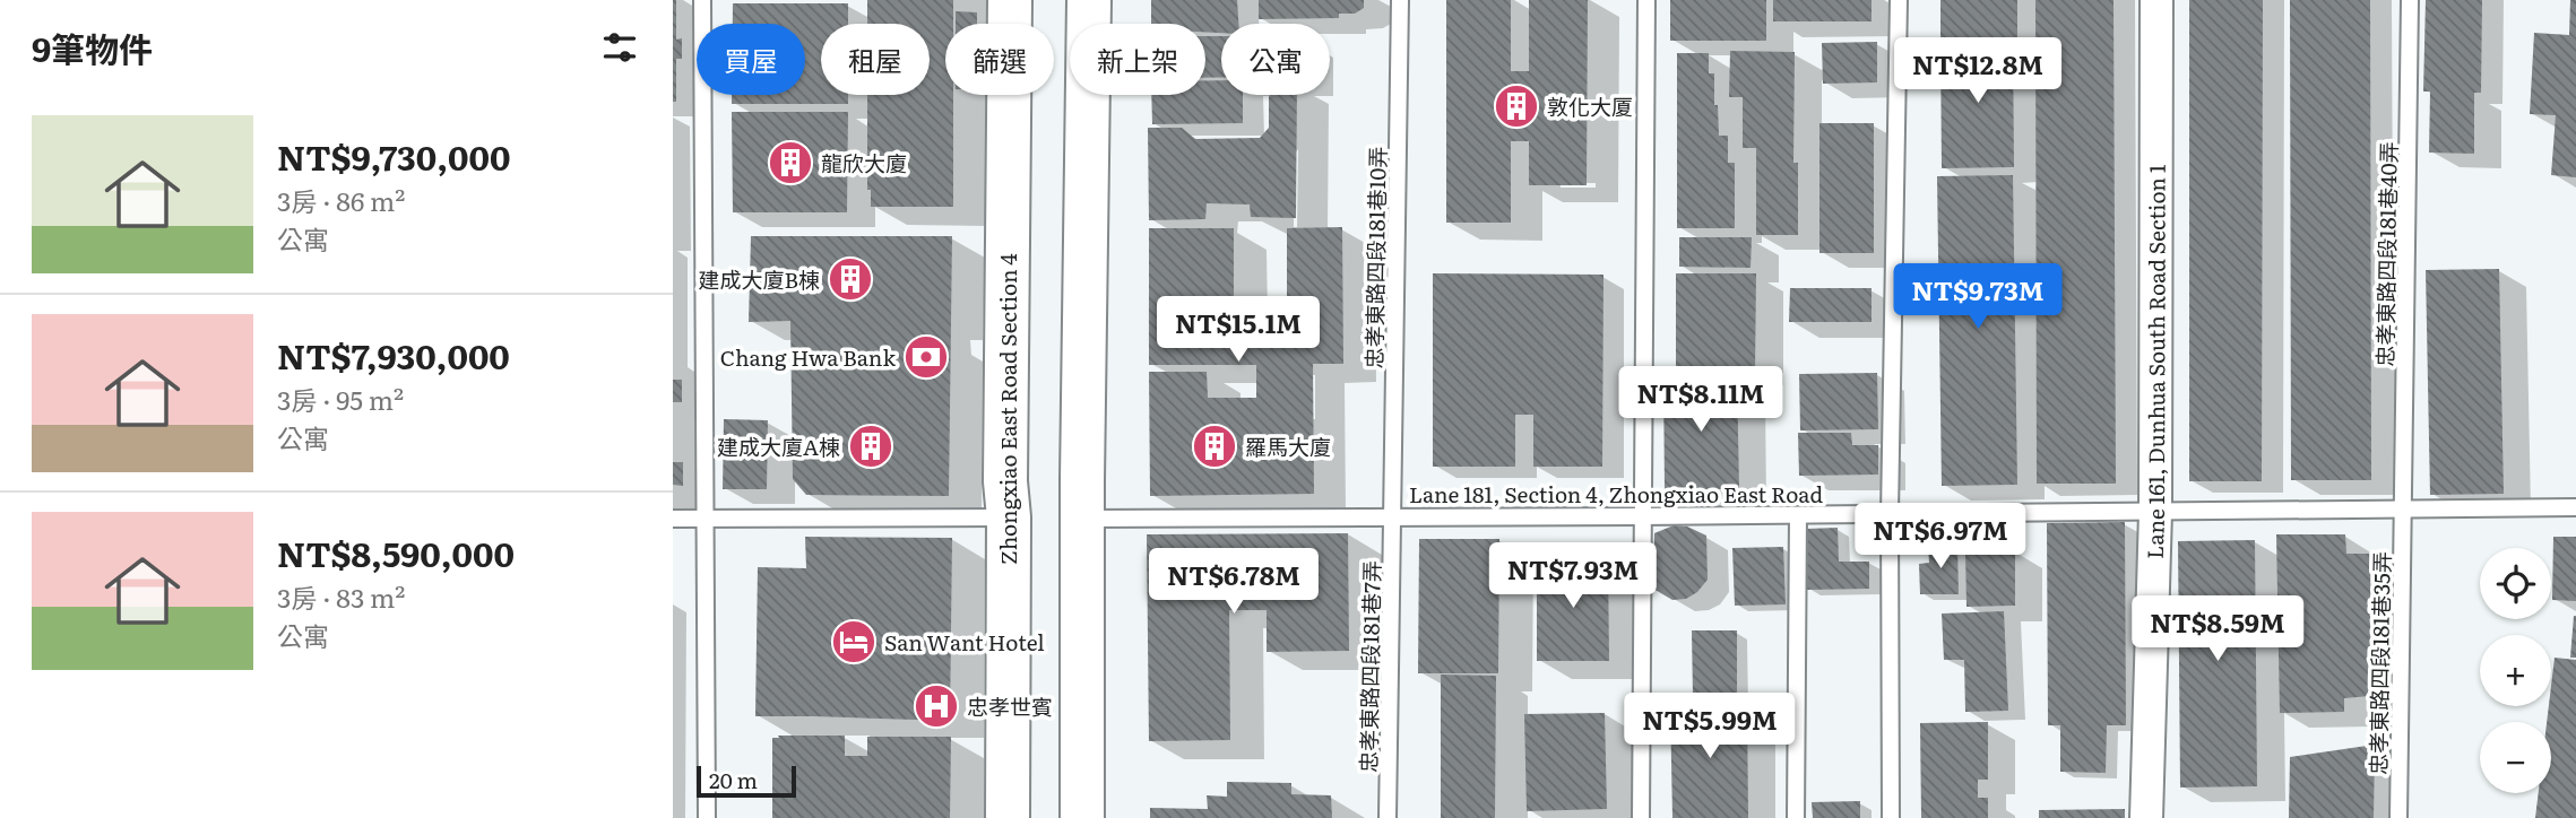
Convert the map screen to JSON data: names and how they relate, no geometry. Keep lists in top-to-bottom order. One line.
{"streets":{"main road":["Zhongxiao East Road Section 4"],"street":["Lane 161, Dunhua South Road Section 1"],"lane":["忠孝東路四段181巷40弄","忠孝東路四段181巷10弄","Lane 181, Section 4, Zhongxiao East Road","忠孝東路四段181巷35弄","忠孝東路四段181巷7弄"]},"crossings":[["忠孝東路四段181巷40弄","Lane 181, Section 4, Zhongxiao East Road"],["忠孝東路四段181巷40弄","忠孝東路四段181巷35弄"],["忠孝東路四段181巷10弄","Lane 181, Section 4, Zhongxiao East Road"],["忠孝東路四段181巷10弄","忠孝東路四段181巷7弄"],["Lane 161, Dunhua South Road Section 1","Lane 181, Section 4, Zhongxiao East Road"],["Lane 181, Section 4, Zhongxiao East Road","忠孝東路四段181巷35弄"],["Lane 181, Section 4, Zhongxiao East Road","忠孝東路四段181巷7弄"]],"places":{"building":["敦化大厦","龍欣大廈","建成大廈B棟","建成大廈A棟","羅馬大廈"],"bank":["Chang Hwa Bank"],"hotel":["San Want Hotel"],"hospital":["忠孝世賓"]},"scale_bar":"20 m","page":{"heading":"9筆物件","chip":["買屋","租屋","篩選","新上架","公寓"],"price":["NT$12.8M","NT$9.73M","NT$15.1M","NT$8.11M","NT$6.97M","NT$7.93M","NT$6.78M","NT$8.59M","NT$5.99M"],"list":[{"name":"NT$9,730,000","note":"3房 · 86 m² · 公寓"},{"name":"NT$7,930,000","note":"3房 · 95 m² · 公寓"},{"name":"NT$8,590,000","note":"3房 · 83 m² · 公寓"}],"map_buttons":["+","−"],"scale":"20 m"}}
